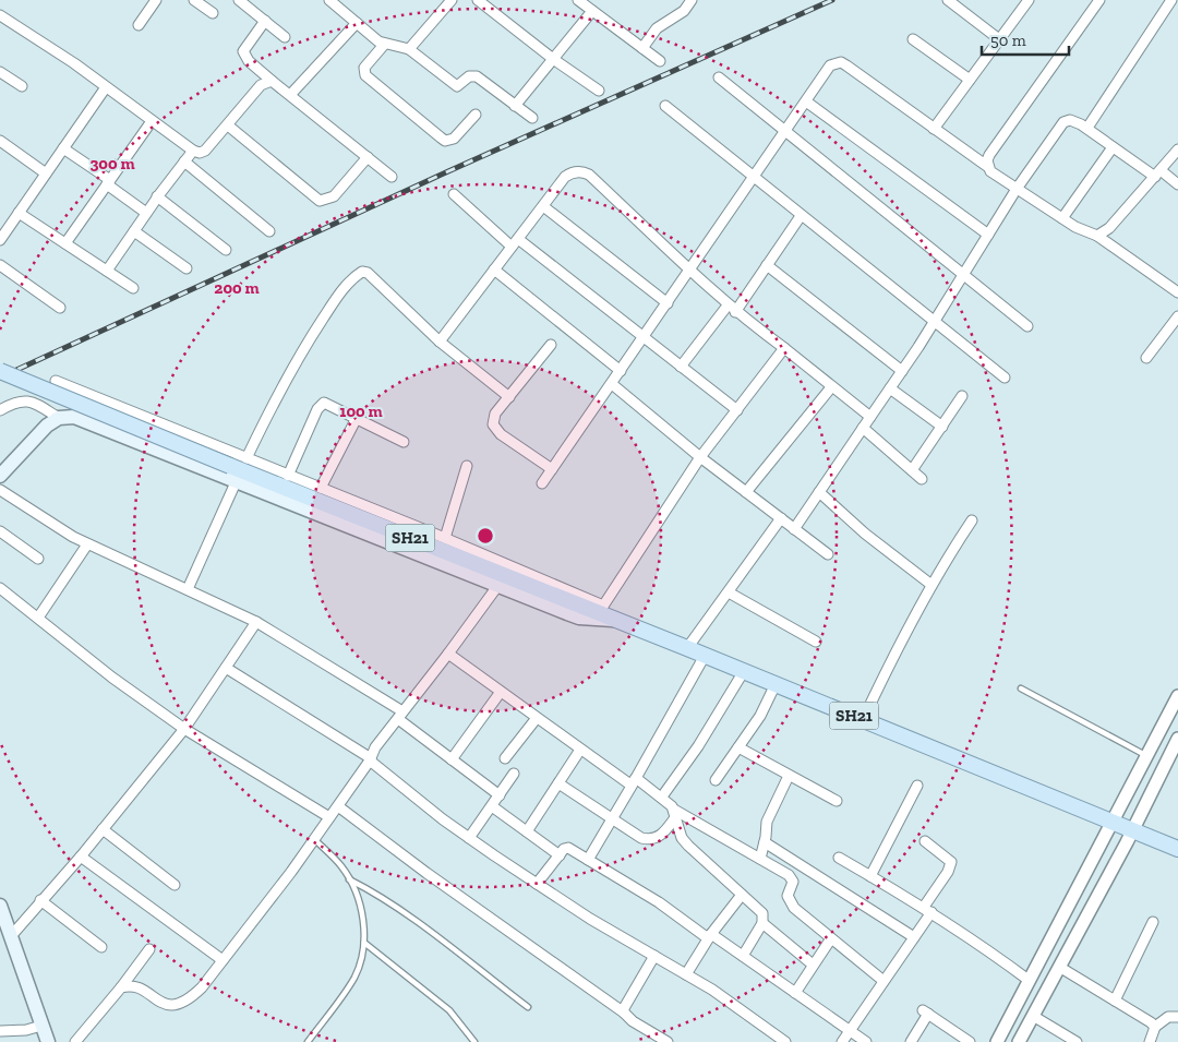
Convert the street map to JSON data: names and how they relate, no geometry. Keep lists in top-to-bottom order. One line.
{"streets":{"main road":["SH21"]},"scale_bar":"50 m","rings":["300 m","200 m","100 m"]}
